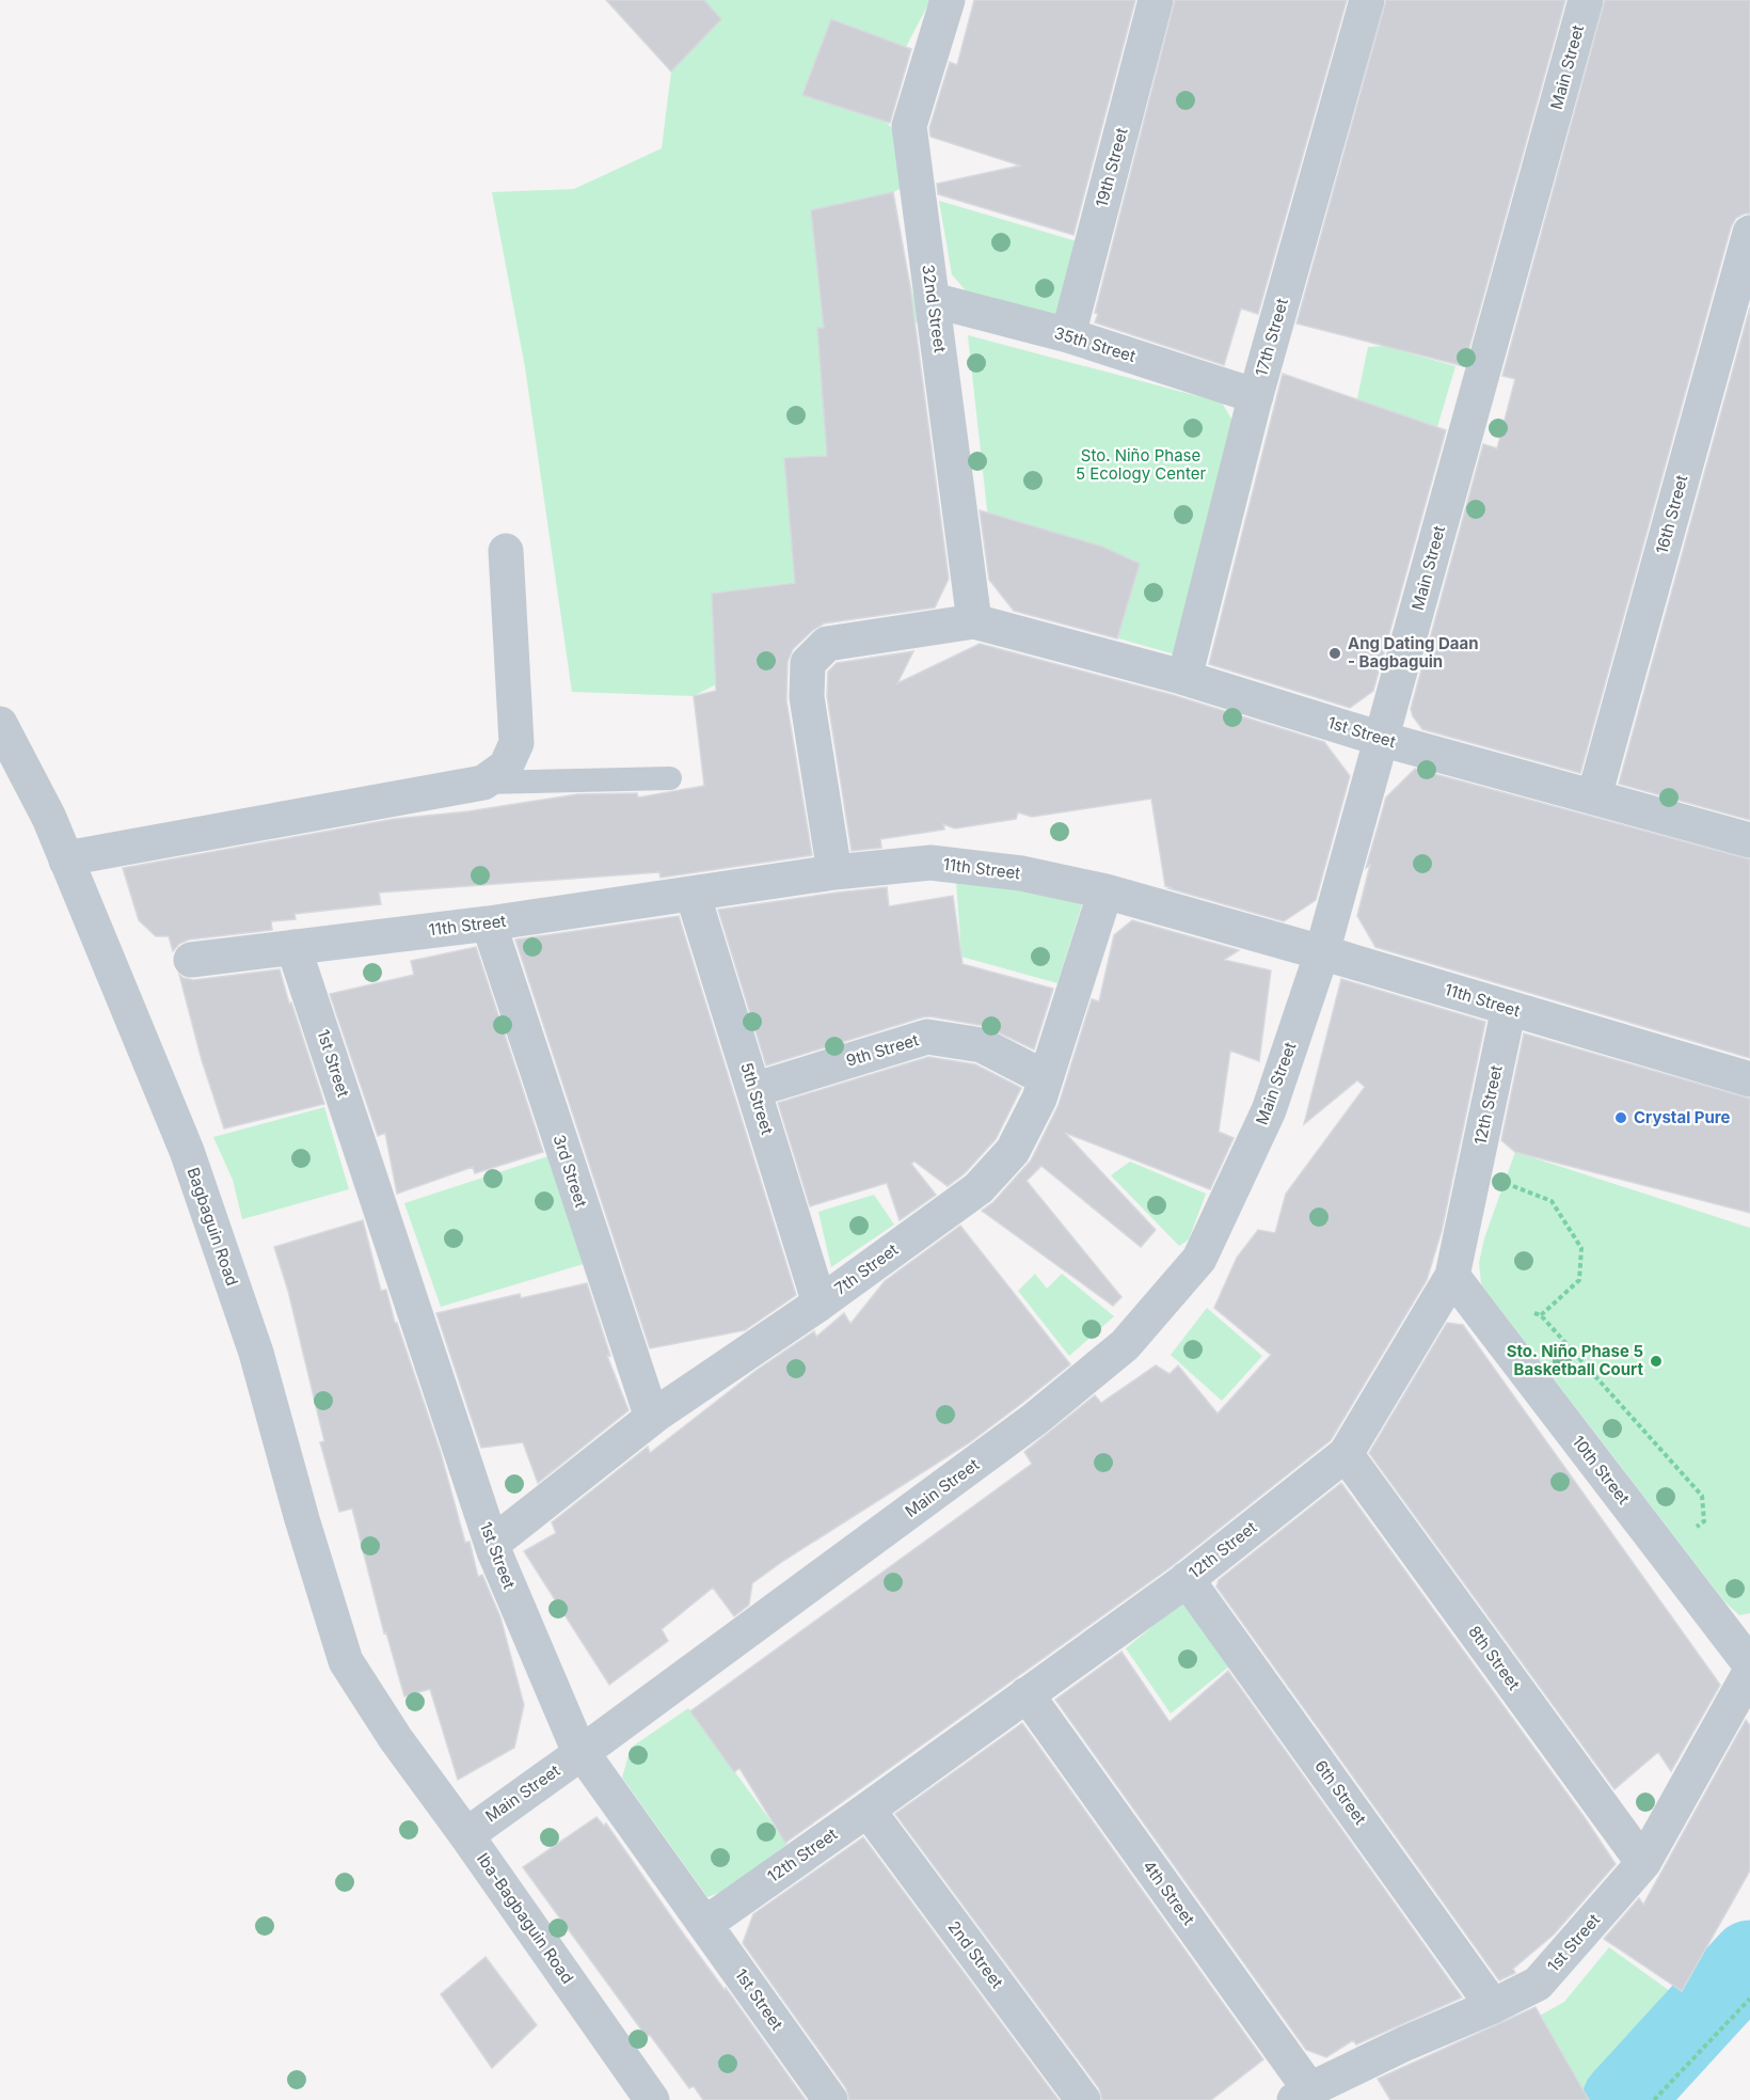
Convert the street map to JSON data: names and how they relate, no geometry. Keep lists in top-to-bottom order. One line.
{"streets":{"street":["Main Street","19th Street","32nd Street","17th Street","35th Street","16th Street","1st Street","11th Street","9th Street","5th Street","12th Street","3rd Street","Bagbaguin Road","7th Street","10th Street","8th Street","6th Street","4th Street","Iba-Bagbaguin Road","2nd Street"]},"crossings":[["Main Street","1st Street"],["Main Street","11th Street"],["Main Street","Iba-Bagbaguin Road"],["19th Street","35th Street"],["32nd Street","35th Street"],["32nd Street","1st Street"],["17th Street","35th Street"],["17th Street","1st Street"],["16th Street","1st Street"],["1st Street","11th Street"],["1st Street","12th Street"],["1st Street","7th Street"],["1st Street","8th Street"],["1st Street","6th Street"],["1st Street","4th Street"],["11th Street","5th Street"],["11th Street","12th Street"],["11th Street","3rd Street"],["11th Street","7th Street"],["9th Street","5th Street"],["9th Street","7th Street"],["5th Street","7th Street"],["12th Street","10th Street"],["12th Street","8th Street"],["12th Street","6th Street"],["12th Street","4th Street"],["12th Street","2nd Street"],["3rd Street","7th Street"],["Bagbaguin Road","Iba-Bagbaguin Road"]],"parks":["Sto. Niño Phase 5 Ecology Center"],"places":["Ang Dating Daan - Bagbaguin","Crystal Pure","Sto. Niño Phase 5 Basketball Court"]}
